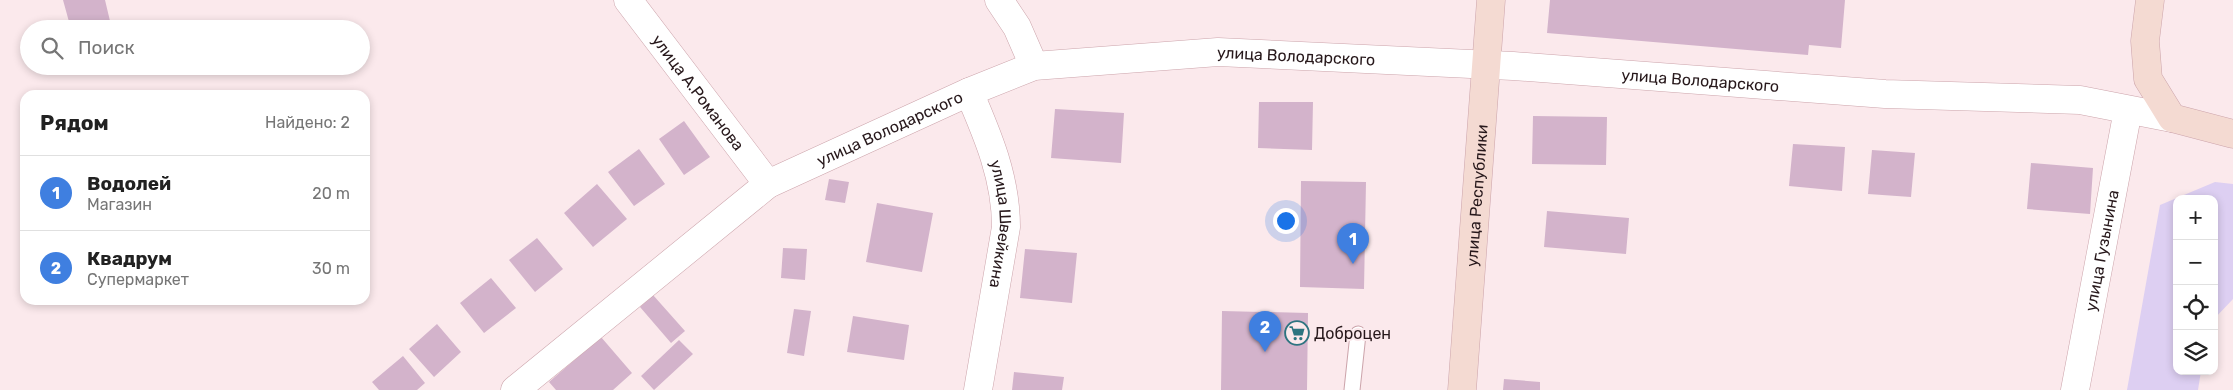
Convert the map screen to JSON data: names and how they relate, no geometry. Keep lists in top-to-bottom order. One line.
{"streets":{"main road":["улица Республики"],"street":["улица Володарского","улица А.Романова","улица Швейкина","улица Гузынина"]},"crossings":[["улица Володарского","улица А.Романова"],["улица Володарского","улица Республики"],["улица Володарского","улица Швейкина"],["улица Володарского","улица Гузынина"]],"places":{"supermarket":["Доброцен"]},"page":{"search":"Поиск","heading":["Рядом","Найдено: 2"],"list":[{"mark":"1","name":"Водолей","note":"Магазин","value":"20 m"},{"mark":"2","name":"Квадрум","note":"Супермаркет","value":"30 m"}],"map_buttons":["+","−"],"pins":["1","2"]}}
